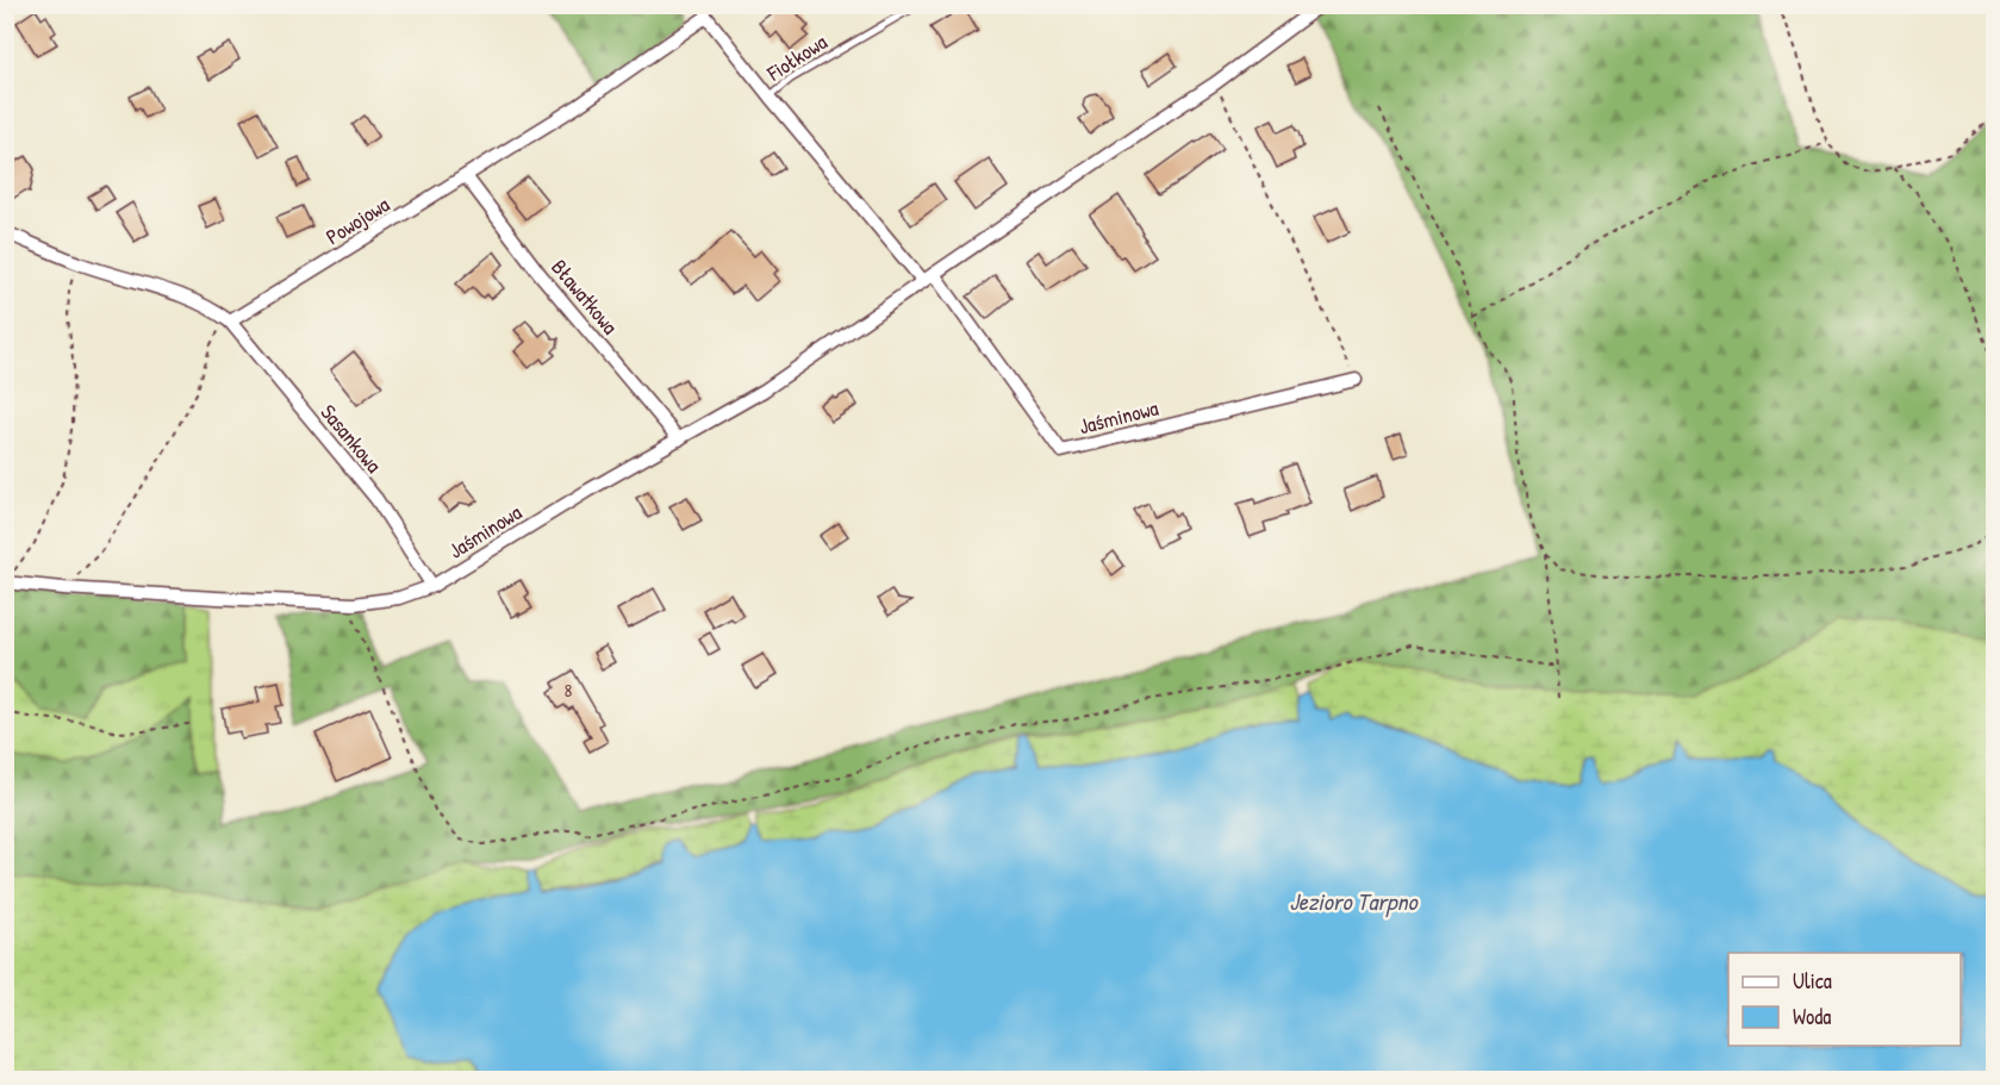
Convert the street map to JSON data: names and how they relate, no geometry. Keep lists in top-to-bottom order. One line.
{"streets":{"street":["Powojowa","Bławatkowa","Jaśminowa","Sasankowa"],"lane":["Fiołkowa"]},"crossings":[["Fiołkowa","Jaśminowa"],["Powojowa","Bławatkowa"],["Powojowa","Jaśminowa"],["Powojowa","Sasankowa"],["Bławatkowa","Jaśminowa"],["Jaśminowa","Sasankowa"]],"water":["Jezioro Tarpno"],"house_numbers":["8"],"legend":["Ulica","Woda"]}
